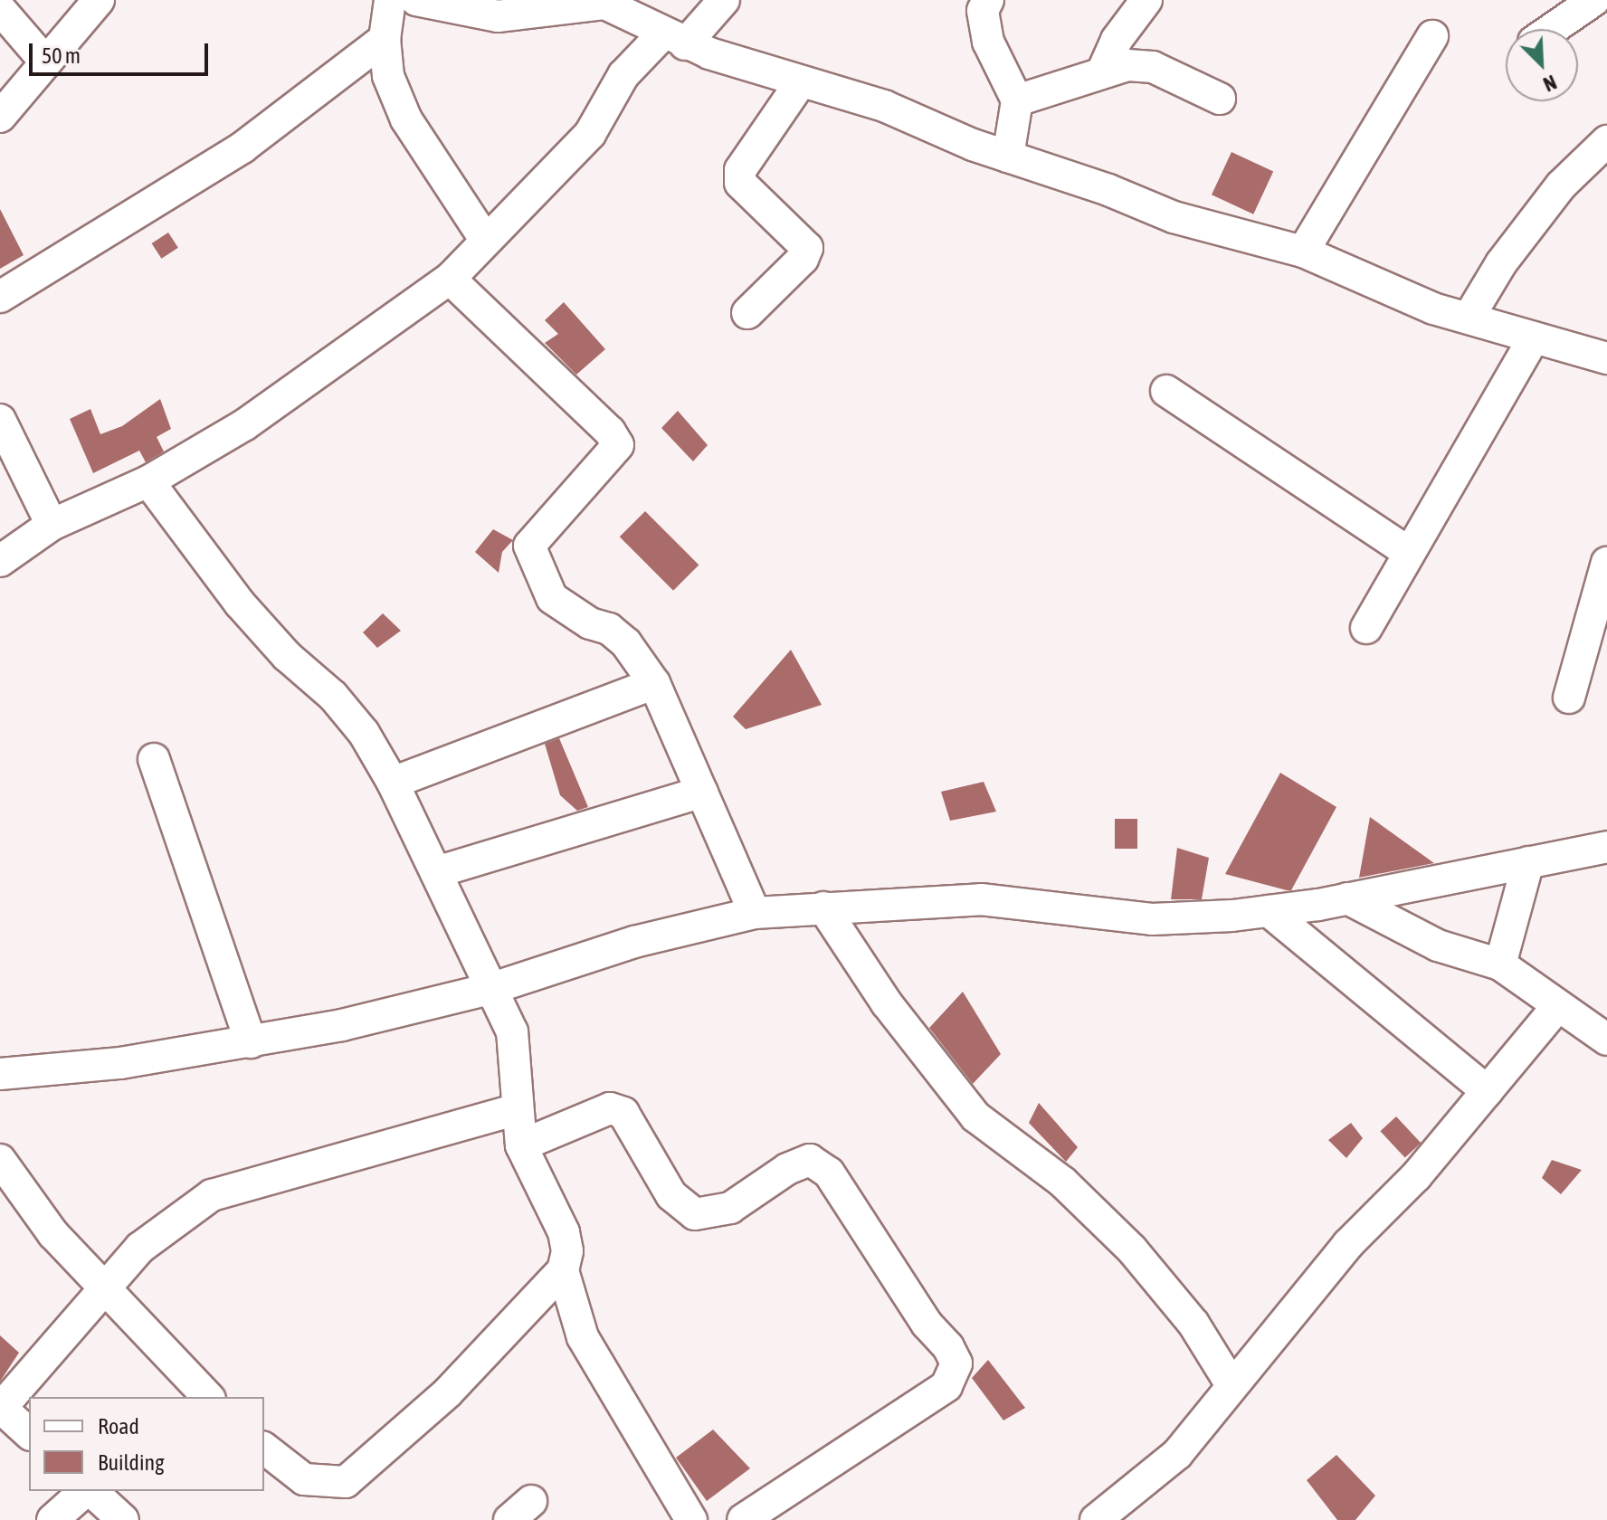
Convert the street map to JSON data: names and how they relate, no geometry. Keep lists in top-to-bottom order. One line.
{"legend":["Road","Building"],"scale_bar":"50 m","north":"bottom right"}
